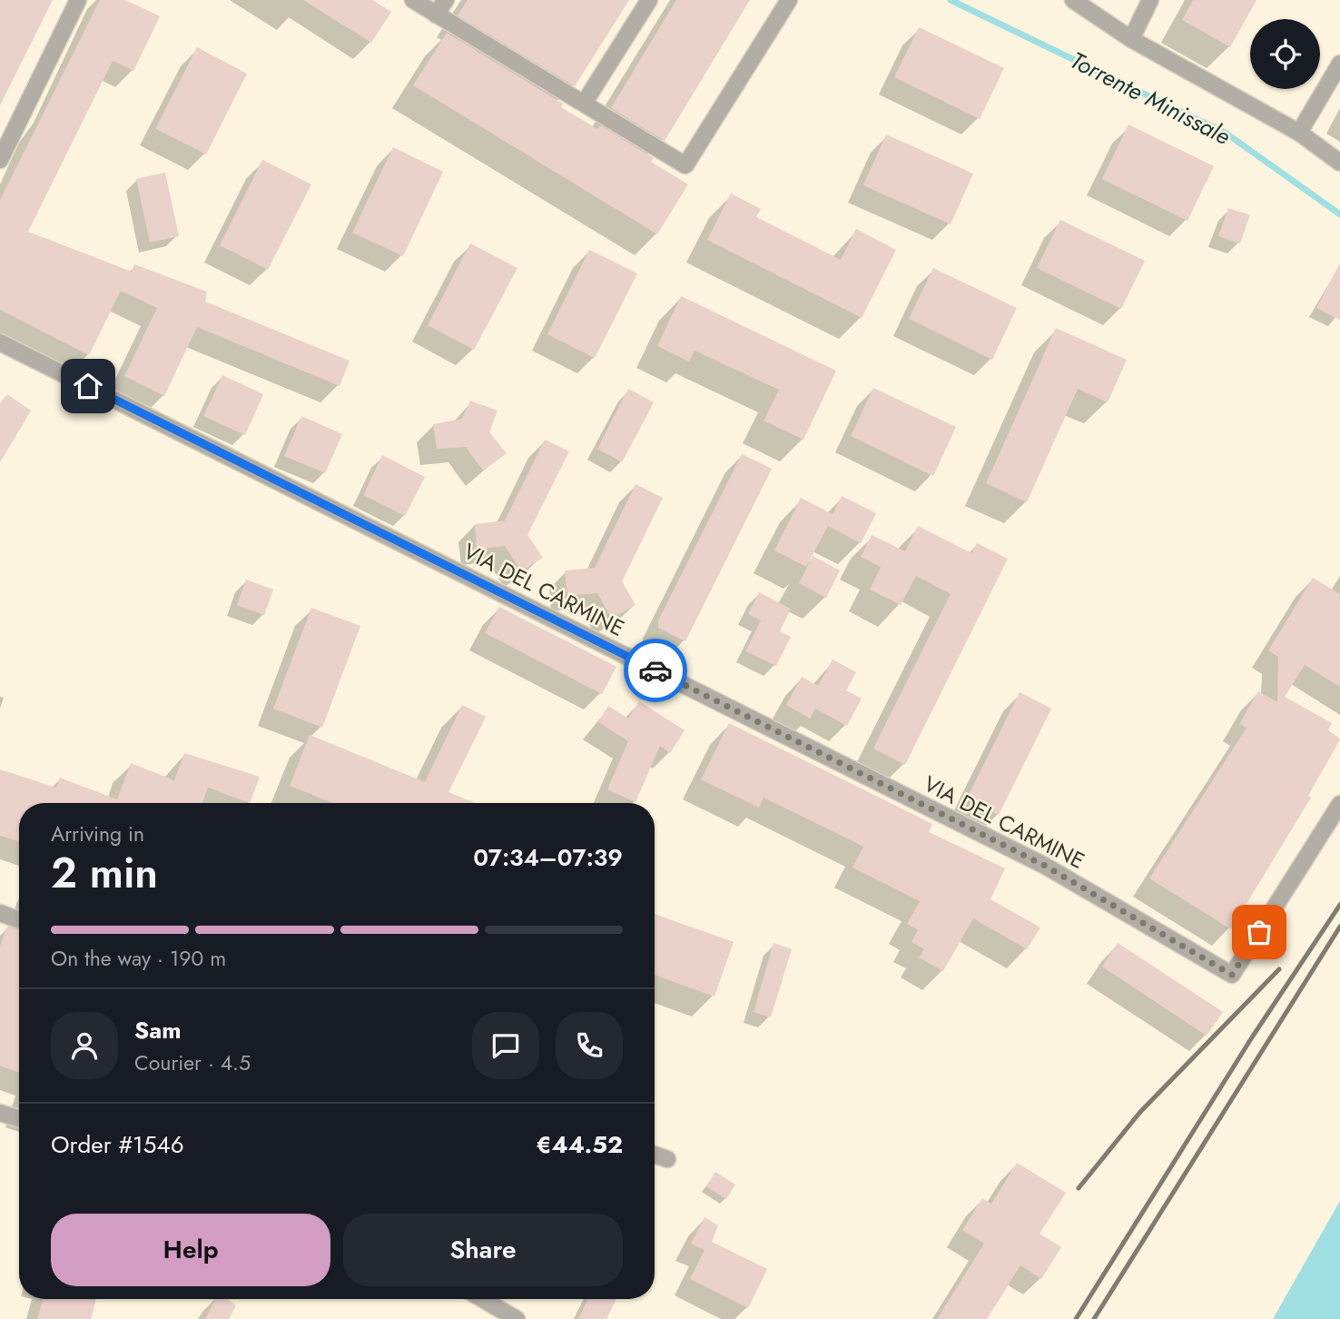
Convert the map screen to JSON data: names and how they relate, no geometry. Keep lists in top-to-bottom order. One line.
{"streets":{"street":["VIA DEL CARMINE"]},"water":["Torrente Minissale"],"page":{"heading":["2 min","Arriving in","07:34–07:39"],"panel":["Sam","Courier · 4.5","Order #1546","€44.52"],"bar":"On the way · 190 m","buttons":["Help","Share"]}}
